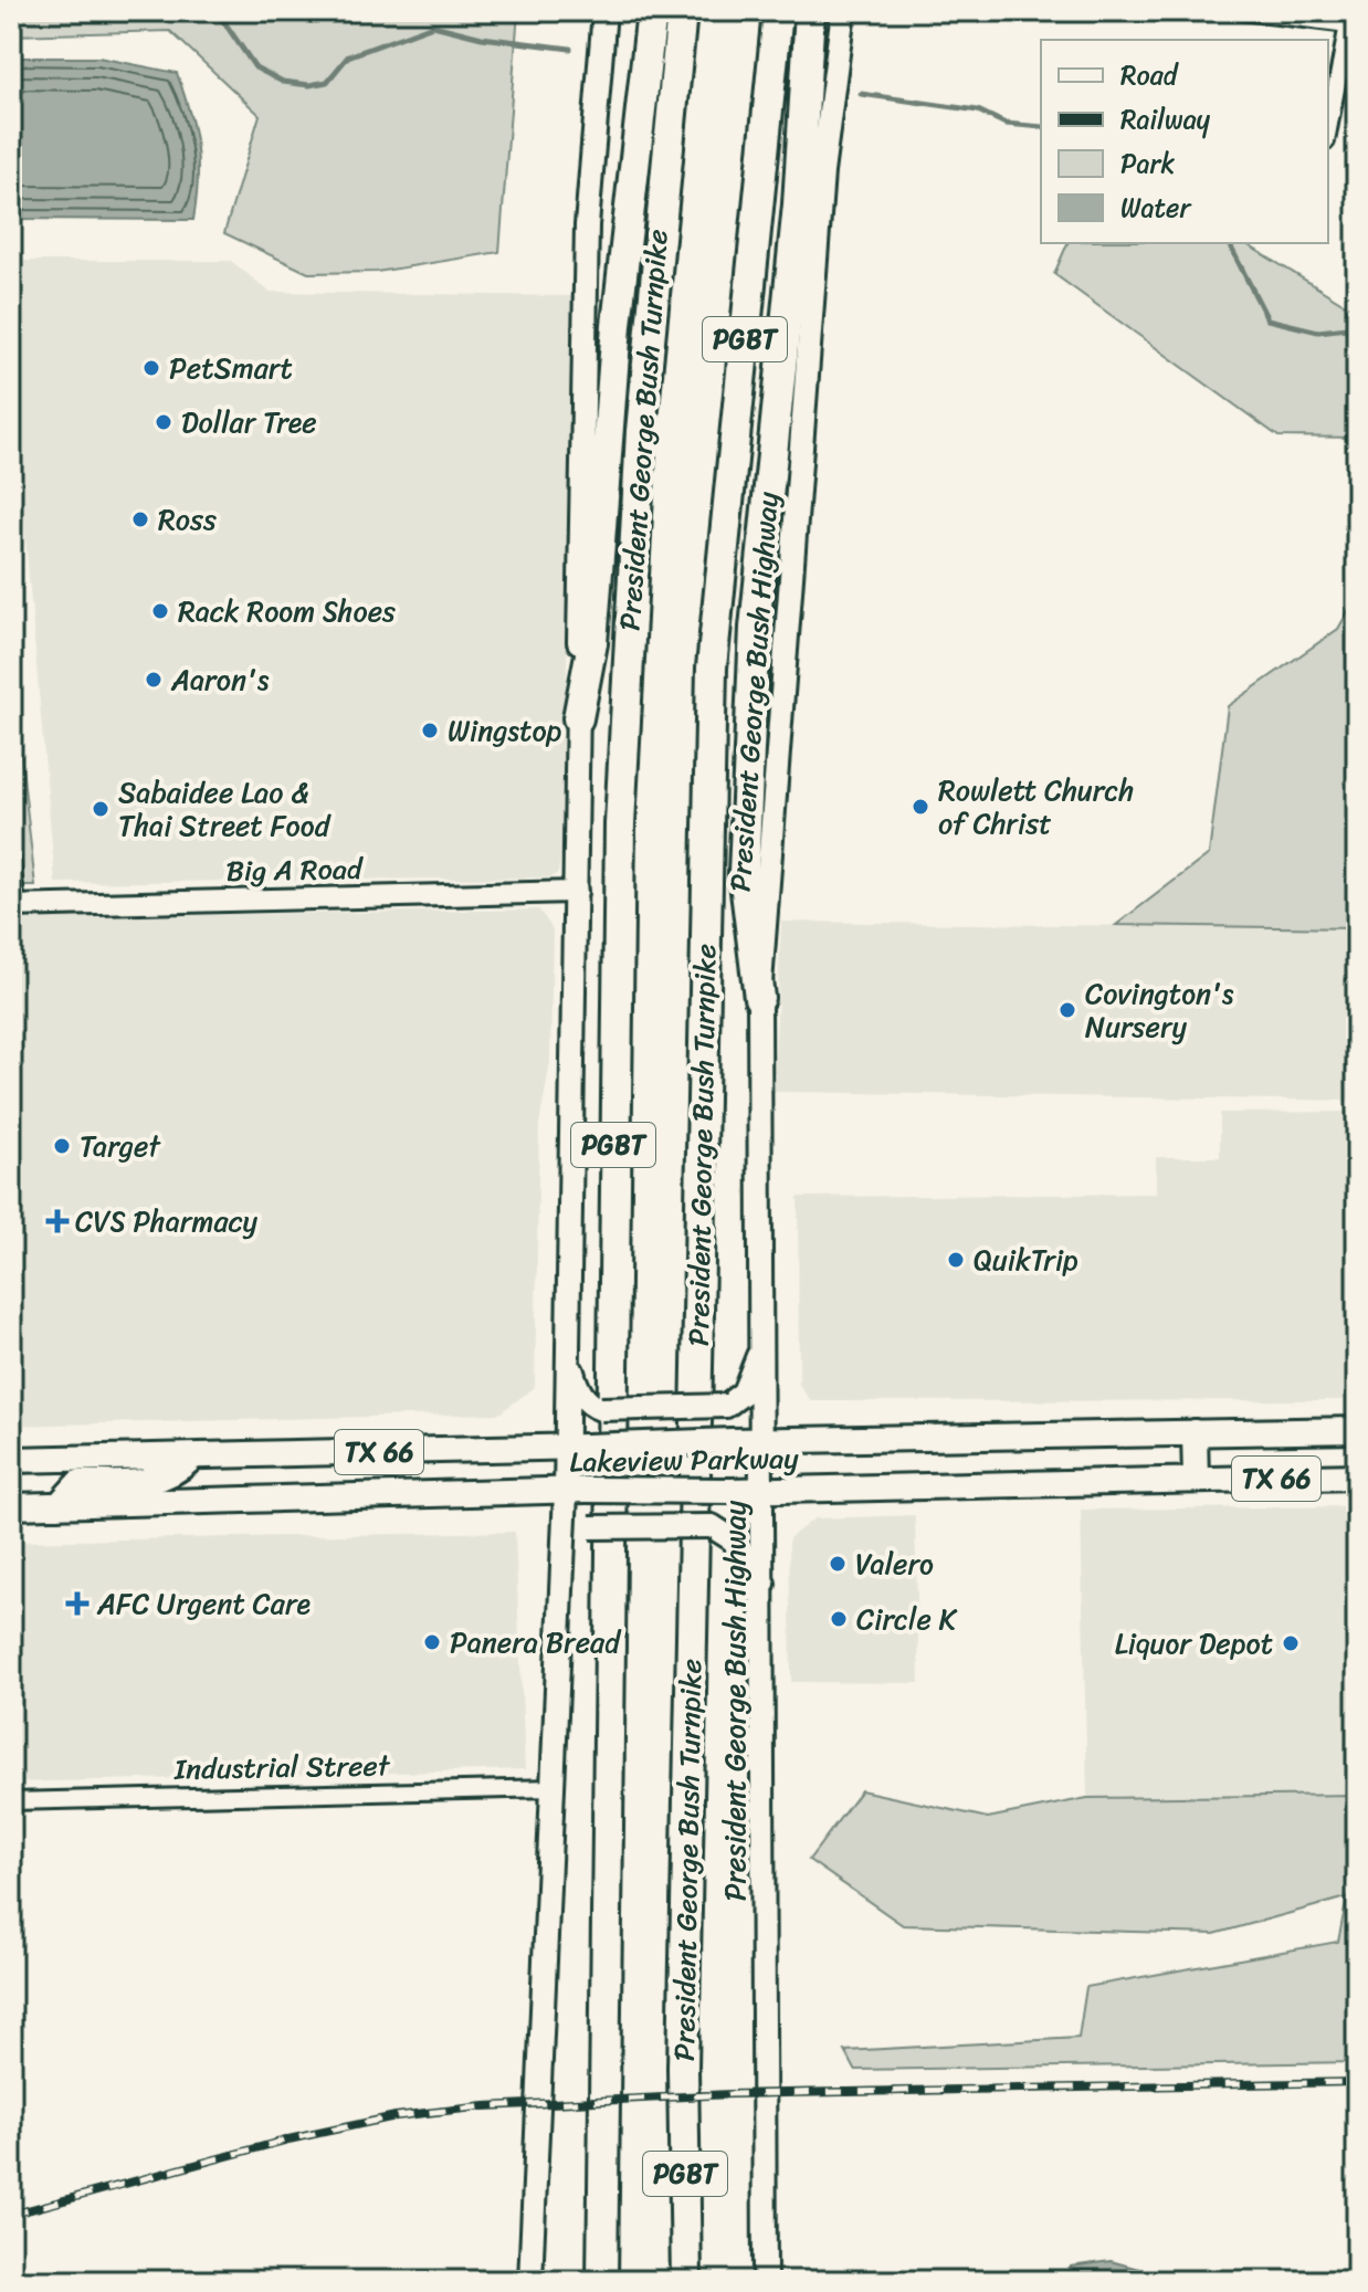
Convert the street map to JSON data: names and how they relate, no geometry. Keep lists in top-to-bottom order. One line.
{"streets":{"highway":["PGBT","President George Bush Turnpike"],"main road":["President George Bush Highway","TX 66","Lakeview Parkway"],"street":["Big A Road","Industrial Street"]},"crossings":[["President George Bush Highway","Lakeview Parkway"]],"places":{"other":["PetSmart","Dollar Tree","Ross","Rack Room Shoes","Aaron's","Wingstop","Rowlett Church of Christ","Sabaidee Lao & Thai Street Food","Covington's Nursery","Target","QuikTrip","Valero","Circle K","Panera Bread","Liquor Depot"],"health":["CVS Pharmacy","AFC Urgent Care"]},"legend":["Road","Railway","Park","Water"]}
